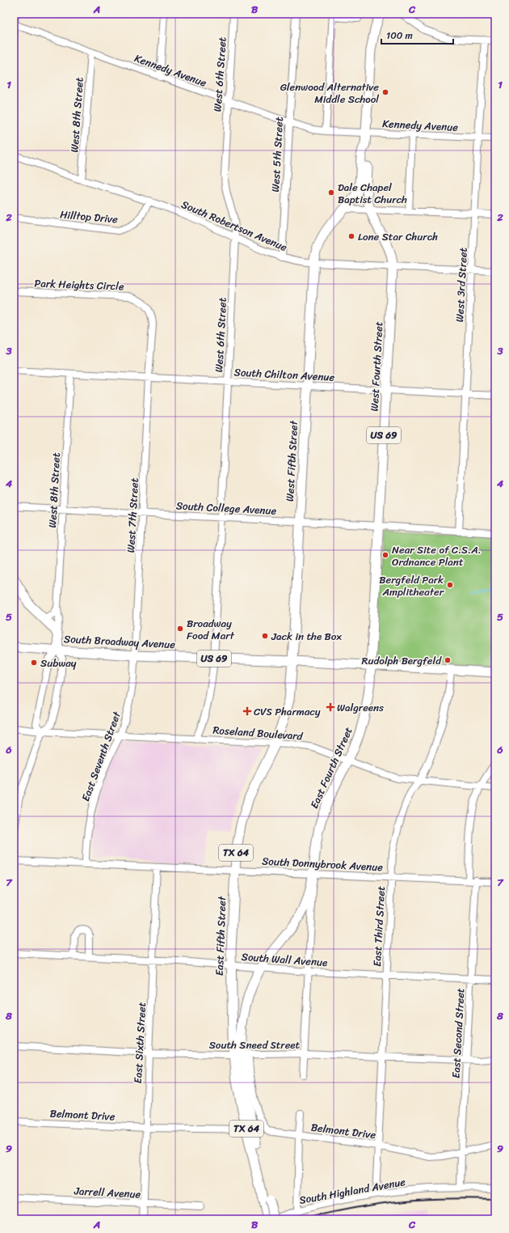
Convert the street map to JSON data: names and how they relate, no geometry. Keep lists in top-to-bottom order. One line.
{"streets":{"main road":["West Fourth Street","US 69","West Fifth Street","South Broadway Avenue","East Fourth Street","TX 64","East Fifth Street"],"street":["Kennedy Avenue","West 6th Street","West 8th Street","West 5th Street","Hilltop Drive","South Robertson Avenue","Park Heights Circle","West 3rd Street","South Chilton Avenue","South College Avenue","West 7th Street","Roseland Boulevard","East Seventh Street","South Donnybrook Avenue","East Third Street","South Wall Avenue","East Second Street","East Sixth Street","South Sneed Street","Belmont Drive","South Highland Avenue","Jarrell Avenue"]},"crossings":[["Kennedy Avenue","West 6th Street"],["Kennedy Avenue","West 8th Street"],["Kennedy Avenue","West 5th Street"],["Kennedy Avenue","West 3rd Street"],["Kennedy Avenue","US 69"],["West 6th Street","South Robertson Avenue"],["West 6th Street","South Chilton Avenue"],["West 6th Street","South College Avenue"],["West 6th Street","South Broadway Avenue"],["West 6th Street","Roseland Boulevard"],["West 8th Street","South Robertson Avenue"],["West 8th Street","South Chilton Avenue"],["West 8th Street","South College Avenue"],["West 5th Street","South Robertson Avenue"],["Hilltop Drive","South Robertson Avenue"],["South Robertson Avenue","West 3rd Street"],["South Robertson Avenue","West Fourth Street"],["South Robertson Avenue","US 69"],["South Robertson Avenue","West Fifth Street"],["Park Heights Circle","South Chilton Avenue"],["Park Heights Circle","West 7th Street"],["West 3rd Street","South Chilton Avenue"],["West 3rd Street","South College Avenue"],["West Fourth Street","South Chilton Avenue"],["West Fourth Street","US 69"],["West Fourth Street","South College Avenue"],["West Fourth Street","South Broadway Avenue"],["West Fourth Street","East Fourth Street"],["South Chilton Avenue","West Fifth Street"],["South Chilton Avenue","West 7th Street"],["US 69","West Fifth Street"],["West Fifth Street","South College Avenue"],["West Fifth Street","South Broadway Avenue"],["West Fifth Street","East Fifth Street"],["South College Avenue","West 7th Street"],["West 7th Street","South Broadway Avenue"],["West 7th Street","East Seventh Street"],["South Broadway Avenue","East Seventh Street"],["South Broadway Avenue","East Fourth Street"],["South Broadway Avenue","East Third Street"],["South Broadway Avenue","East Fifth Street"],["Roseland Boulevard","East Seventh Street"],["Roseland Boulevard","East Fourth Street"],["Roseland Boulevard","East Third Street"],["Roseland Boulevard","East Fifth Street"],["East Seventh Street","South Donnybrook Avenue"],["East Fourth Street","South Donnybrook Avenue"],["East Fourth Street","East Fifth Street"],["East Fourth Street","South Wall Avenue"],["East Fourth Street","South Sneed Street"],["TX 64","East Fifth Street"],["TX 64","South Highland Avenue"],["South Donnybrook Avenue","East Third Street"],["South Donnybrook Avenue","East Fifth Street"],["South Donnybrook Avenue","East Second Street"],["South Donnybrook Avenue","East Sixth Street"],["East Third Street","South Wall Avenue"],["East Third Street","South Sneed Street"],["East Third Street","Belmont Drive"],["East Third Street","South Highland Avenue"],["East Fifth Street","South Wall Avenue"],["East Fifth Street","South Sneed Street"],["East Fifth Street","Belmont Drive"],["South Wall Avenue","East Second Street"],["South Wall Avenue","East Sixth Street"],["East Second Street","South Sneed Street"],["East Second Street","Belmont Drive"],["East Second Street","South Highland Avenue"],["East Sixth Street","South Sneed Street"],["East Sixth Street","Belmont Drive"],["East Sixth Street","Jarrell Avenue"],["South Sneed Street","Belmont Drive"]],"places":{"other":["Glenwood Alternative Middle School","Dale Chapel Baptist Church","Lone Star Church","Near Site of C.S.A. Ordnance Plant","Bergfeld Park Amplitheater","Broadway Food Mart","Jack in the Box","Rudolph Bergfeld","Subway"],"health":["Walgreens","CVS Pharmacy"]},"scale_bar":"100 m","grid":{"columns":["A","B","C"],"rows":["1","2","3","4","5","6","7","8","9"]}}
